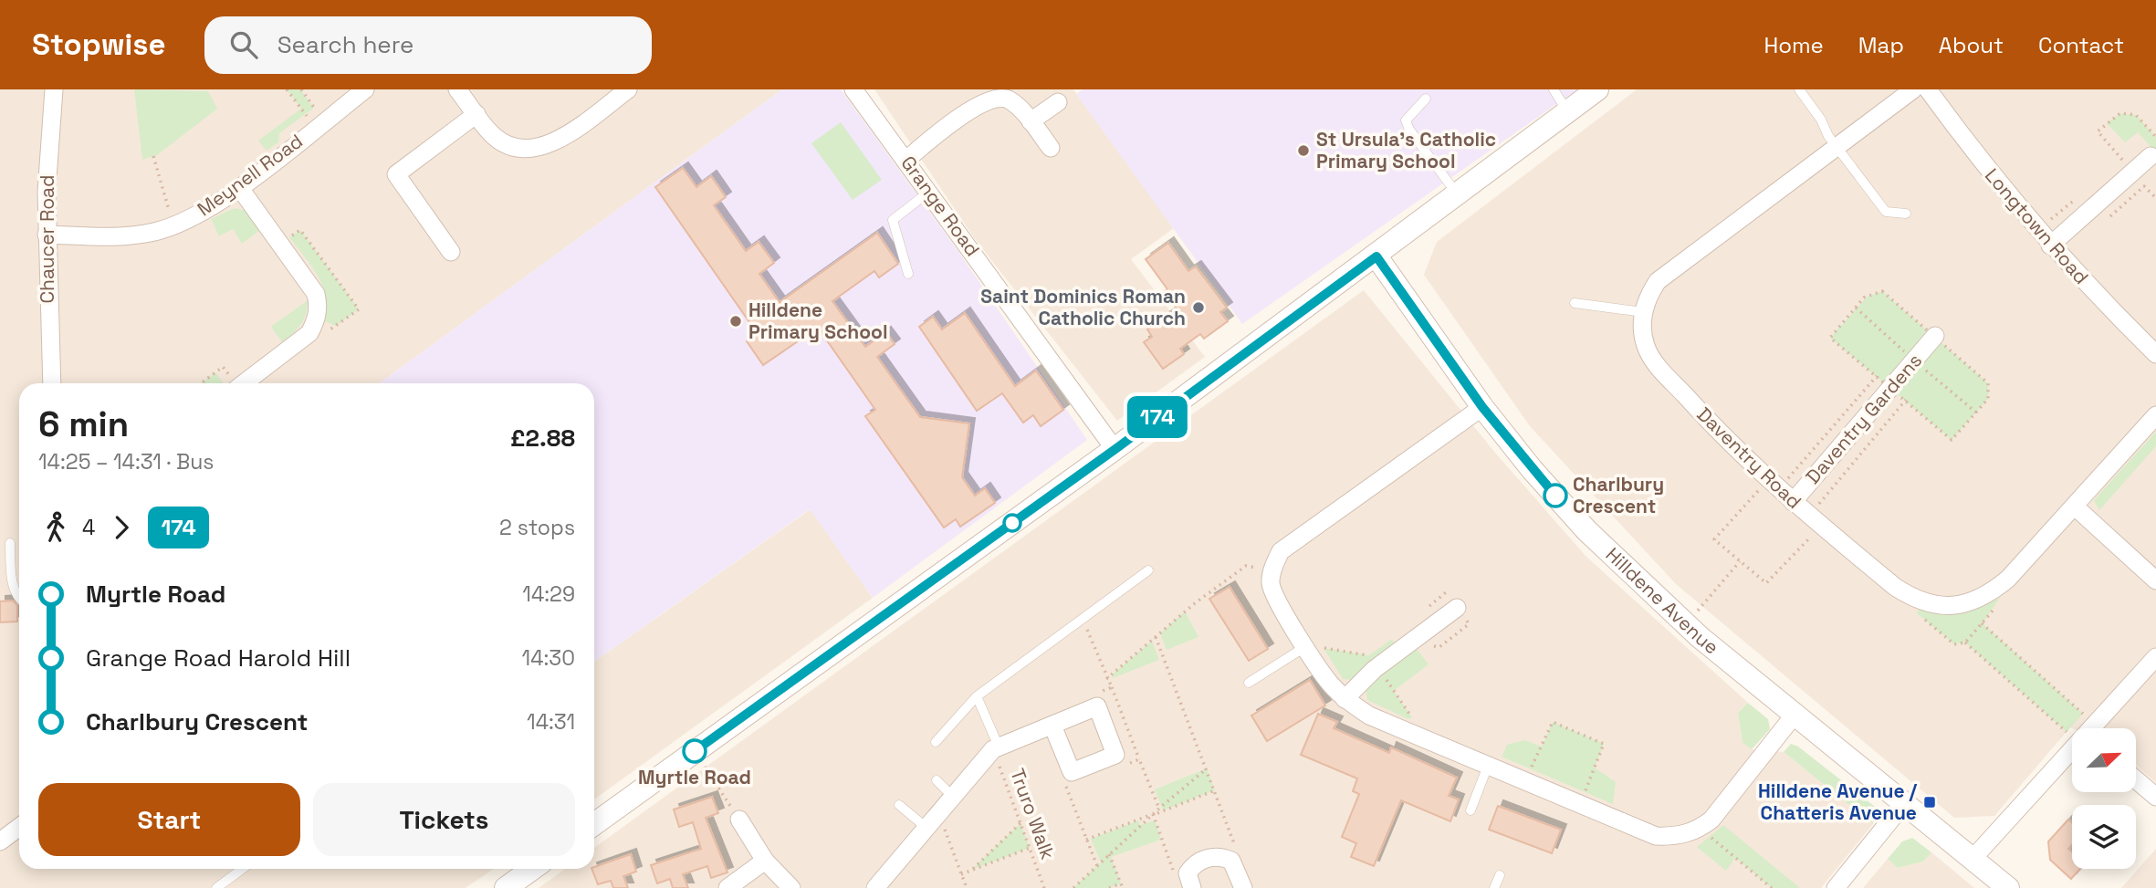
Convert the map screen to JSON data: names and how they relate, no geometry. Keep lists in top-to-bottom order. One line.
{"streets":{"street":["Meynell Road","Grange Road","Longtown Road","Chaucer Road","Daventry Gardens","Daventry Road","Hilldene Avenue"],"path":["Truro Walk"]},"crossings":[["Meynell Road","Chaucer Road"],["Daventry Gardens","Daventry Road"]],"places":{"other":["St Ursula's Catholic Primary School","Saint Dominics Roman Catholic Church","Hilldene Primary School","Charlbury Crescent","Myrtle Road"],"transit":["Hilldene Avenue / Chatteris Avenue"]},"lines":["bus line 174"],"north":"top right","page":{"header":"Stopwise","search":"Search here","nav":["Home","Map","About","Contact"],"on_map":"174","heading":["6 min","14:25 – 14:31 · Bus","£2.88"],"legs":["4","174","2 stops"],"list":[{"name":"Myrtle Road","value":"14:29"},{"name":"Grange Road Harold Hill","value":"14:30"},{"name":"Charlbury Crescent","value":"14:31"}],"buttons":["Start","Tickets"]}}
